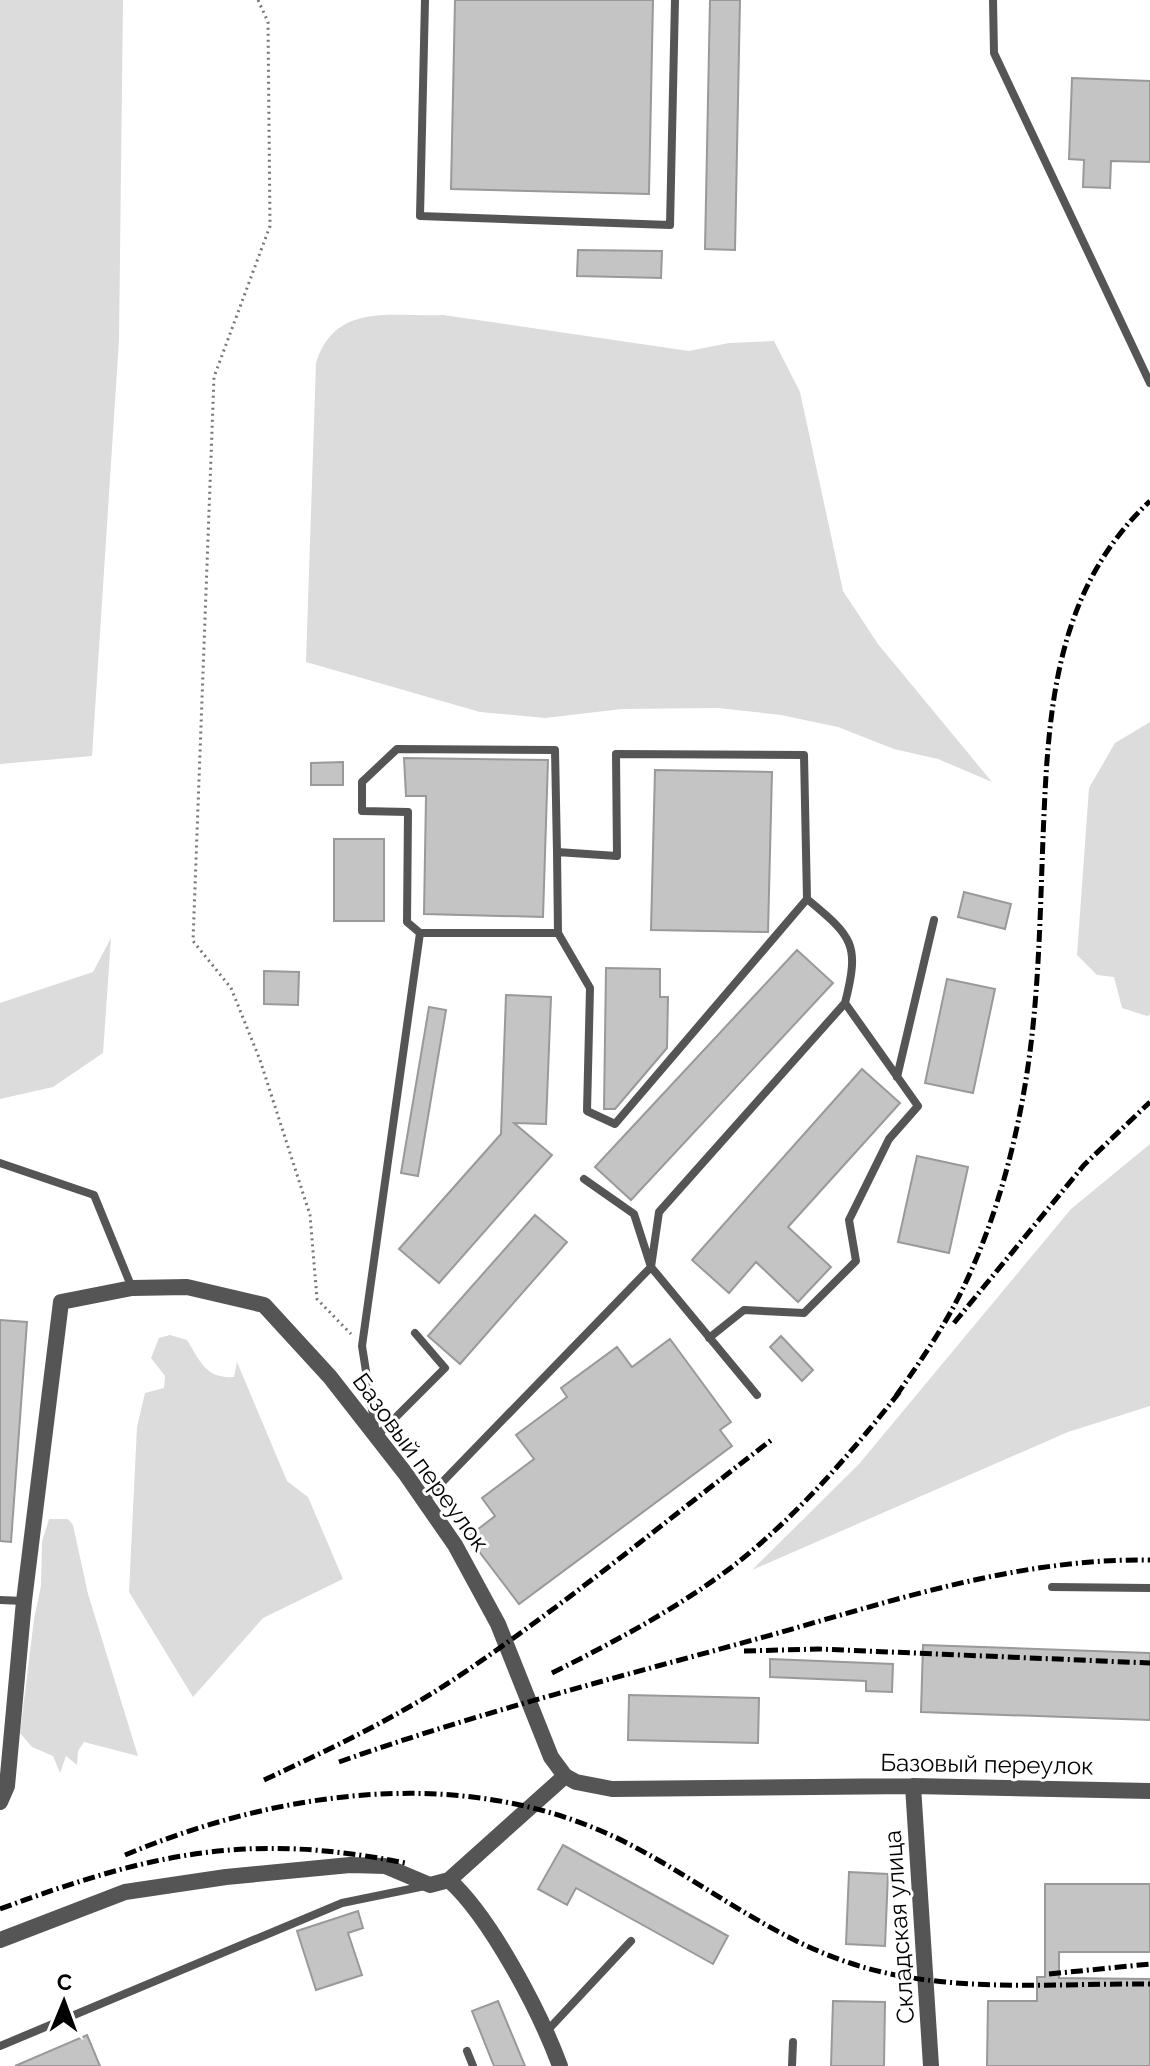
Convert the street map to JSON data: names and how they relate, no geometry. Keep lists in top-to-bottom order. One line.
{"streets":{"street":["Базовый переулок","Складская улица"]},"crossings":[["Базовый переулок","Складская улица"]],"north":"top"}
